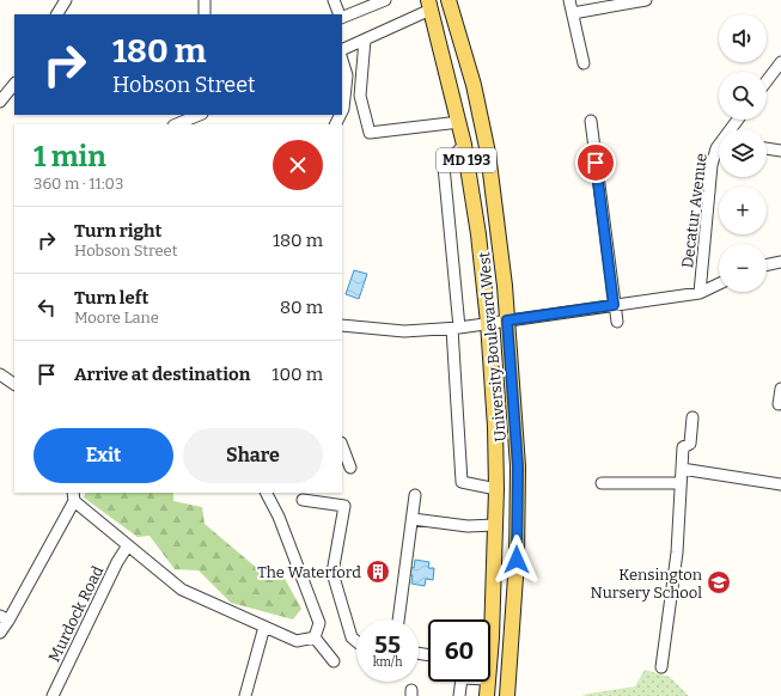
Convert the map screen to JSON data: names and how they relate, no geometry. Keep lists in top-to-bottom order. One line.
{"streets":{"main road":["MD 193","University Boulevard West"],"street":["Decatur Avenue","Murdock Road"]},"places":{"building":["The Waterford"],"school or university":["Kensington Nursery School"]},"page":{"map_buttons":["+","−"],"turn":["180 m","Hobson Street"],"heading":["1 min","360 m · 11:03"],"list":[{"name":"Turn right","note":"Hobson Street","value":"180 m"},{"name":"Turn left","note":"Moore Lane","value":"80 m"},{"name":"Arrive at destination","value":"100 m"}],"buttons":["Exit","Share"],"speed":"55 km/h","limit":"60"}}
